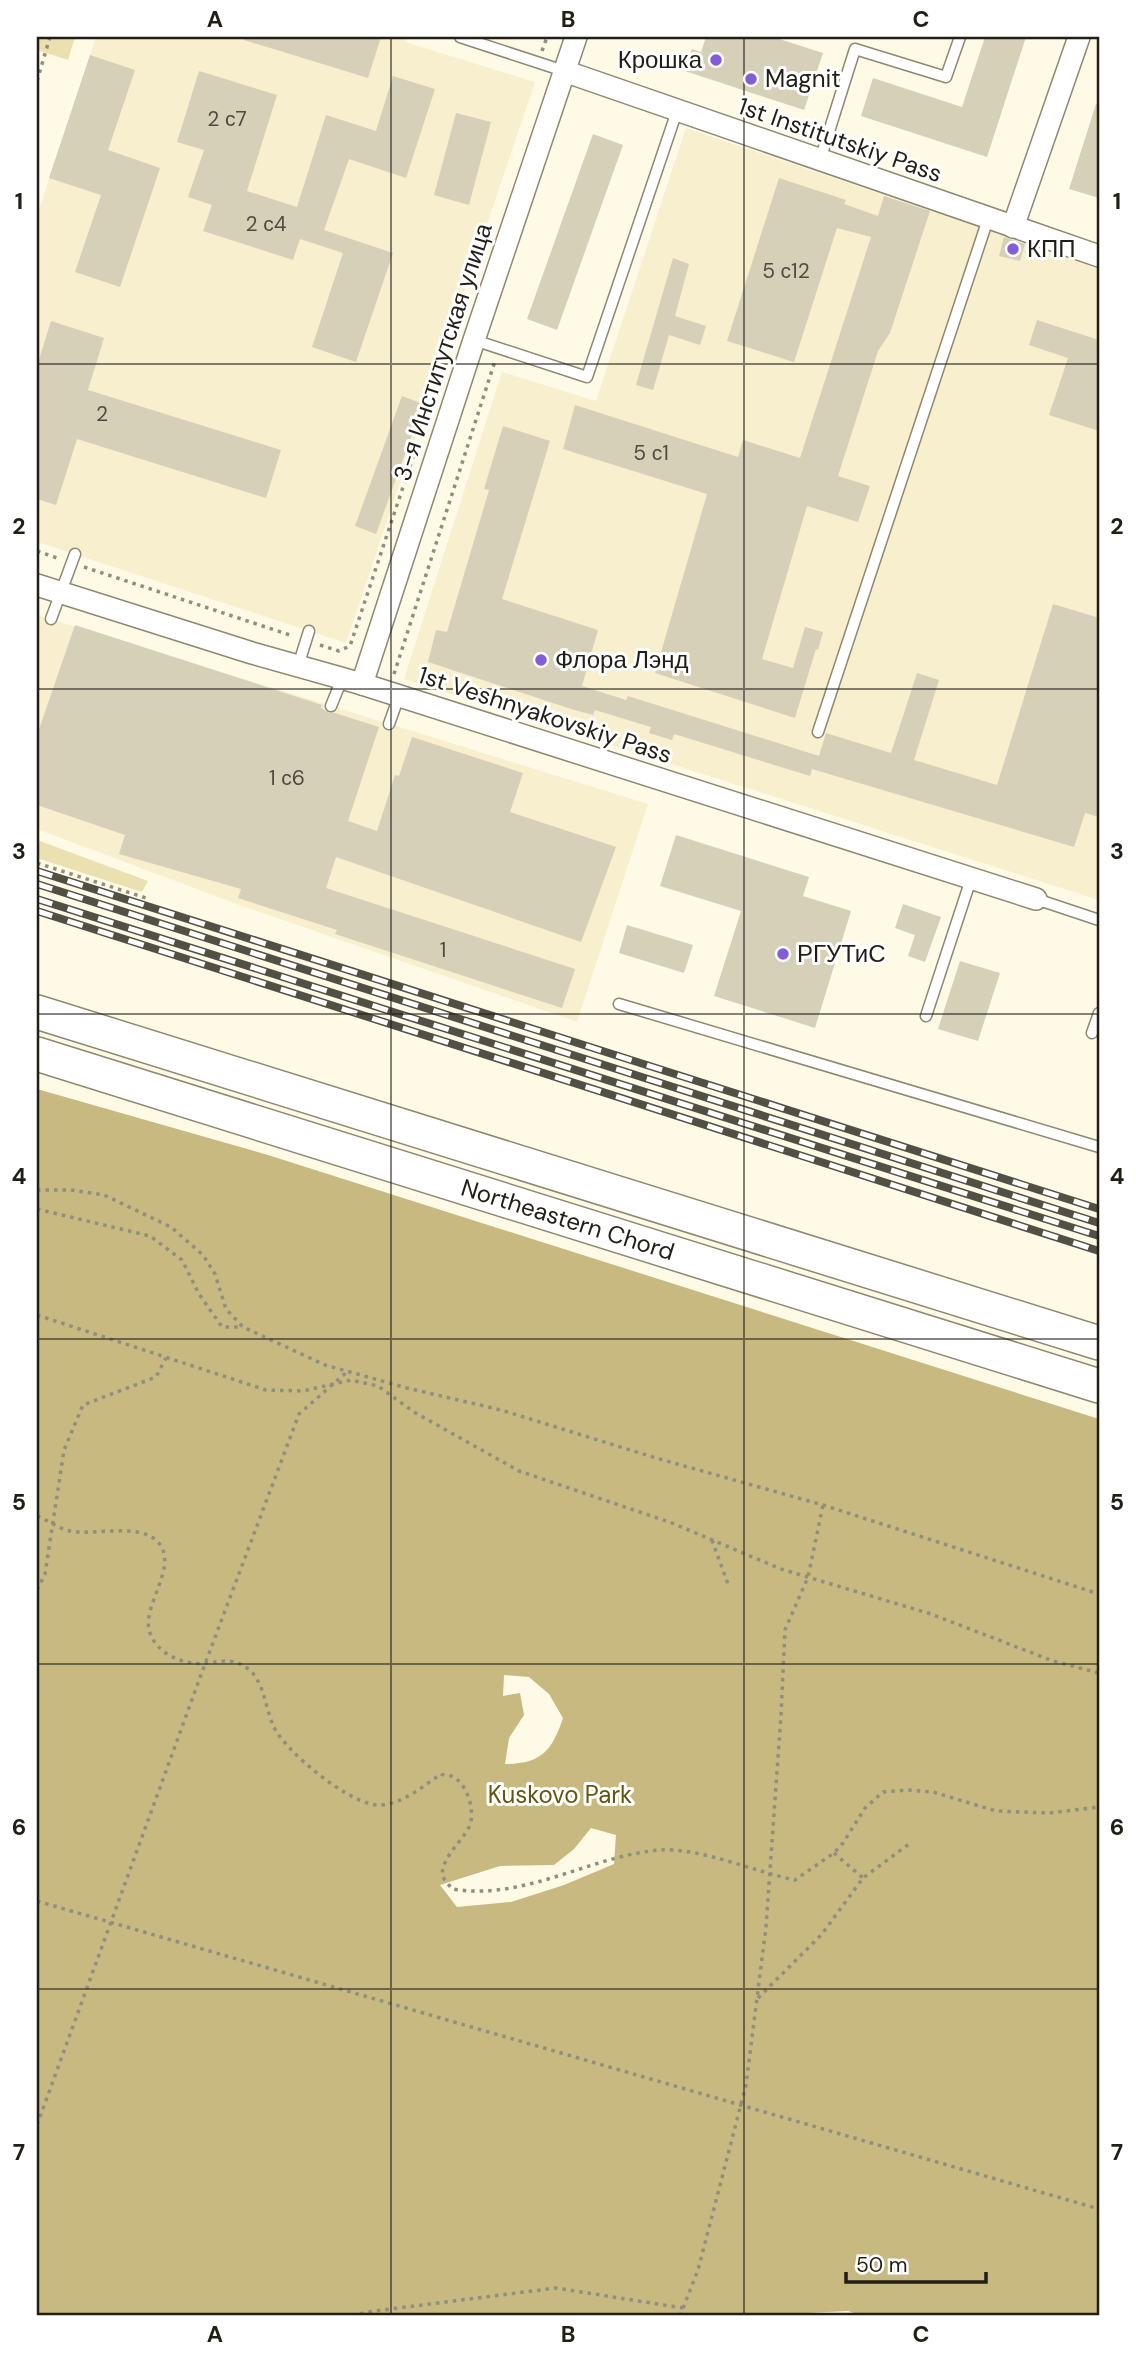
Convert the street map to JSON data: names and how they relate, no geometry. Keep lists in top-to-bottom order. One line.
{"streets":{"main road":["Northeastern Chord"],"street":["1st Institutskiy Pass","3-я Институтская улица","1st Veshnyakovskiy Pass"]},"crossings":[["1st Institutskiy Pass","3-я Институтская улица"],["3-я Институтская улица","1st Veshnyakovskiy Pass"]],"parks":["Kuskovo Park"],"places":["Крошка","Magnit","КПП","Флора Лэнд","РГУТиС"],"house_numbers":["2 с7","2 с4","5 с12","2","5 с1","1 с6","1"],"scale_bar":"50 m","grid":{"columns":["A","B","C"],"rows":["1","2","3","4","5","6","7"]}}
